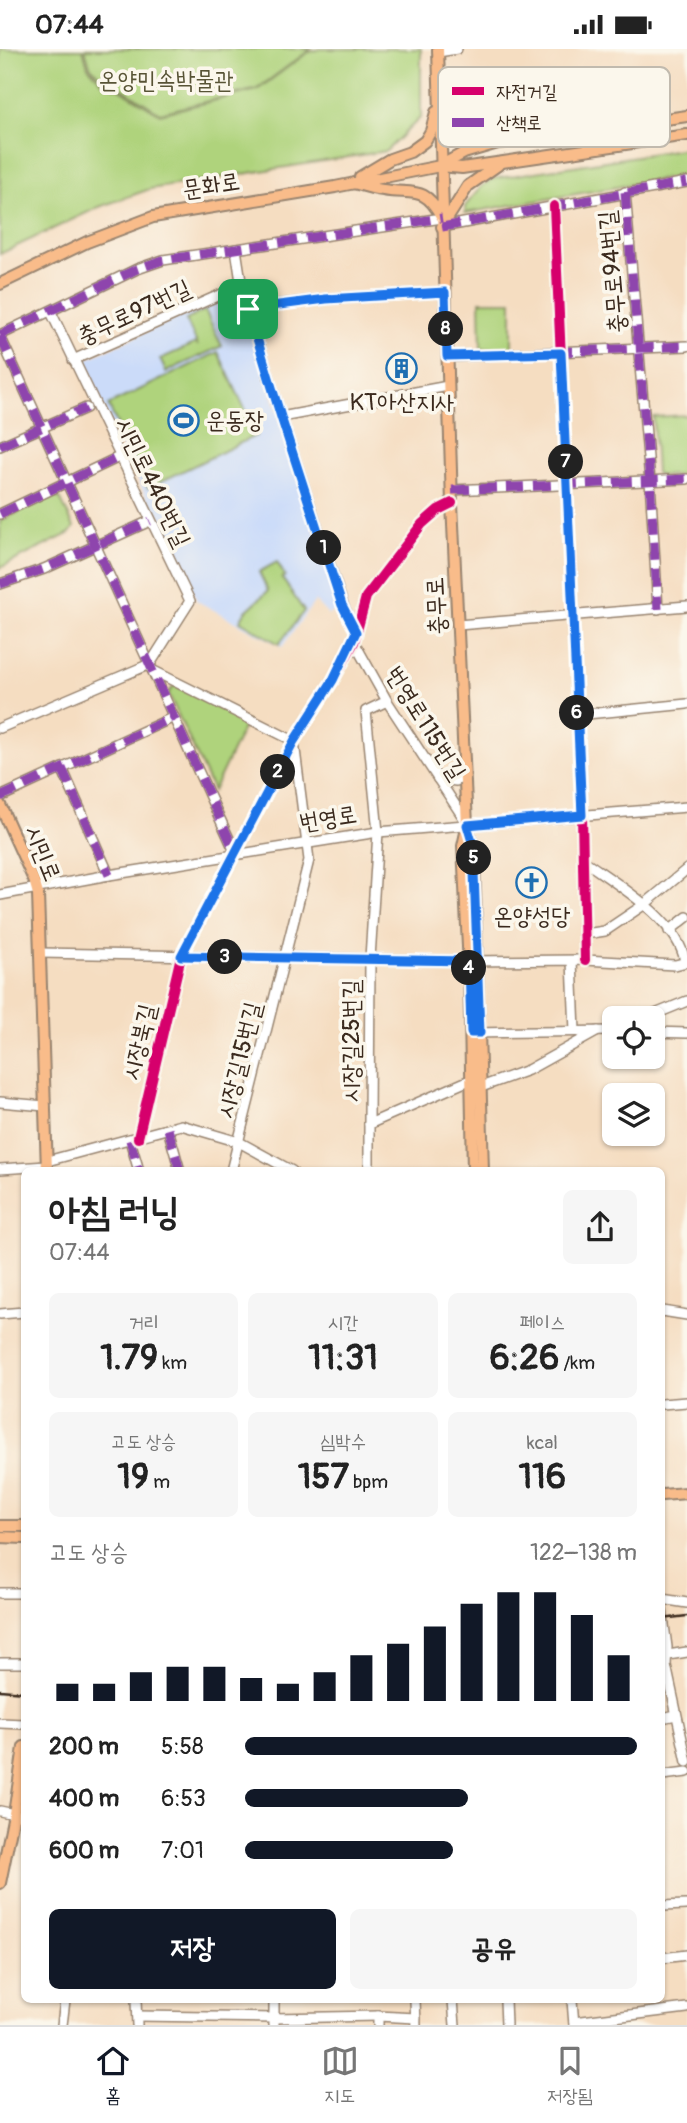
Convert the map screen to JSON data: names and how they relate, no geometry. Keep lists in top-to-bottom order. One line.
{"streets":{"main road":["문화로","충무로","시민로"],"street":["충무로94번길","충무로97번길","시민로440번길","번영로115번길","번영로","시장길25번길","시장북길","시장길15번길"]},"crossings":[["문화로","충무로"],["충무로94번길","충무로"],["충무로97번길","시민로440번길"],["충무로","번영로115번길"],["충무로","번영로"],["충무로","시장길25번길"],["번영로115번길","번영로"],["번영로","시민로"],["번영로","시장길25번길"],["번영로","시장북길"],["번영로","시장길15번길"]],"parks":["온양민속박물관"],"places":{"building":["KT아산지사"],"sports":["운동장"],"church":["온양성당"]},"legend":["자전거길","산책로"],"page":{"status":"07:44","pins":["8","7","1","6","2","5","3","4"],"heading":["아침 러닝","07:44"],"stats":[["거리","1.79 km"],["시간","11:31"],["페이스","6:26 /km"],["고도 상승","19 m"],["심박수","157 bpm"],["kcal","116"]],"chart":["고도 상승","122–138 m"],"list":[{"name":"200 m","note":"5:58"},{"name":"400 m","note":"6:53"},{"name":"600 m","note":"7:01"}],"buttons":["저장","공유"],"tabs":["홈","지도","저장됨"]}}
